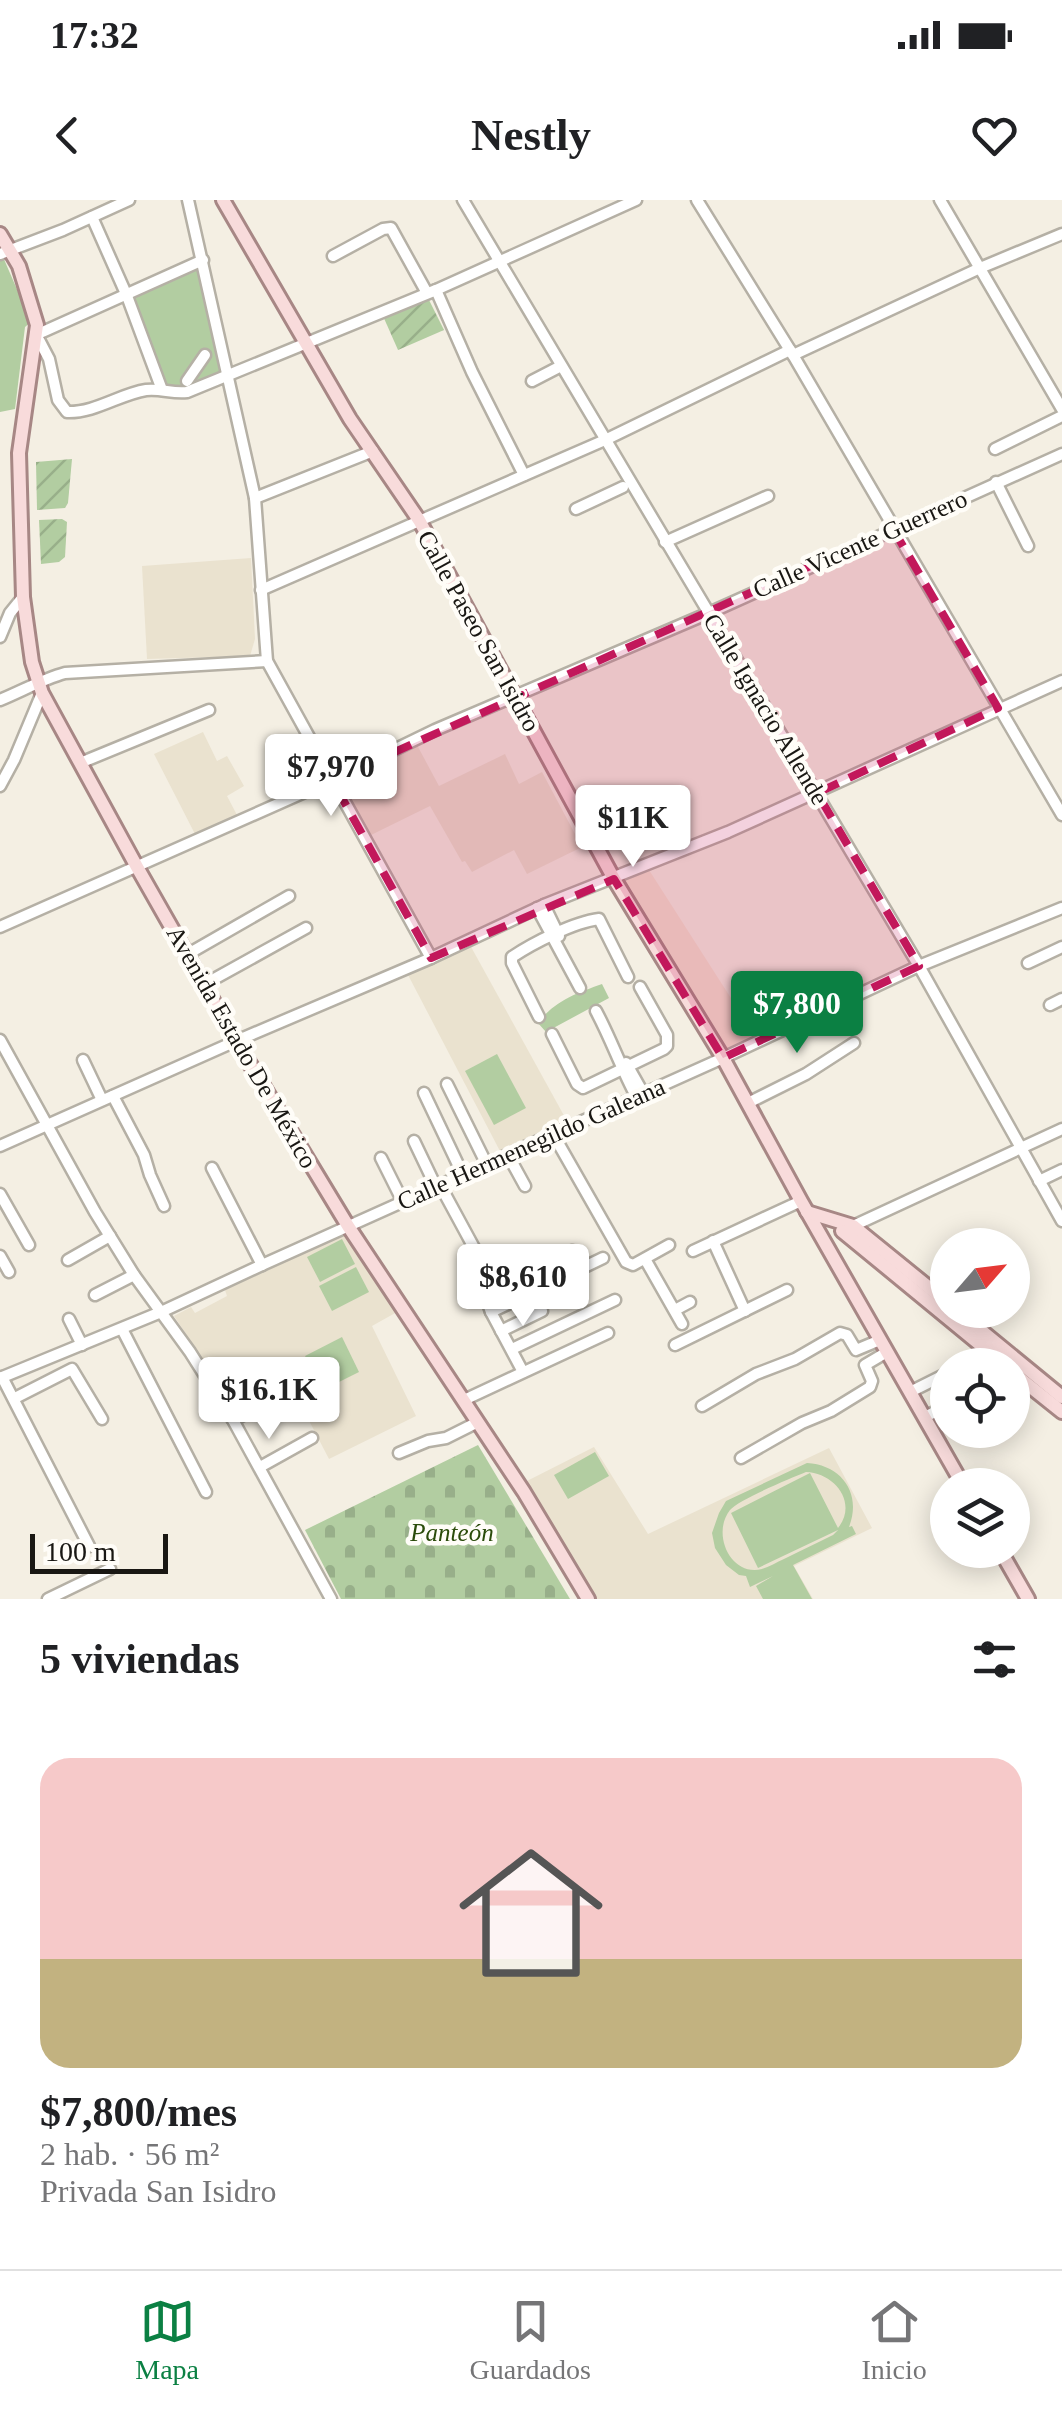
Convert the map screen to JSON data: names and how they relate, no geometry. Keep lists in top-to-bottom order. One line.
{"streets":{"main road":["Calle Paseo San Isidro","Avenida Estado De México"],"street":["Calle Vicente Guerrero","Calle Ignacio Allende","Calle Hermenegildo Galeana"]},"crossings":[["Calle Vicente Guerrero","Calle Paseo San Isidro"],["Calle Vicente Guerrero","Calle Ignacio Allende"],["Calle Vicente Guerrero","Avenida Estado De México"],["Calle Paseo San Isidro","Calle Hermenegildo Galeana"],["Calle Ignacio Allende","Calle Hermenegildo Galeana"],["Avenida Estado De México","Calle Hermenegildo Galeana"]],"parks":["Panteón"],"scale_bar":"100 m","north":"top right","page":{"status":"17:32","header":"Nestly","price":["$7,970","$11K","$7,800","$8,610","$16.1K"],"scale":"100 m","heading":"5 viviendas","list":[{"name":"$7,800/mes","note":"2 hab. · 56 m² · Privada San Isidro"}],"tabs":["Mapa","Guardados","Inicio"]}}
